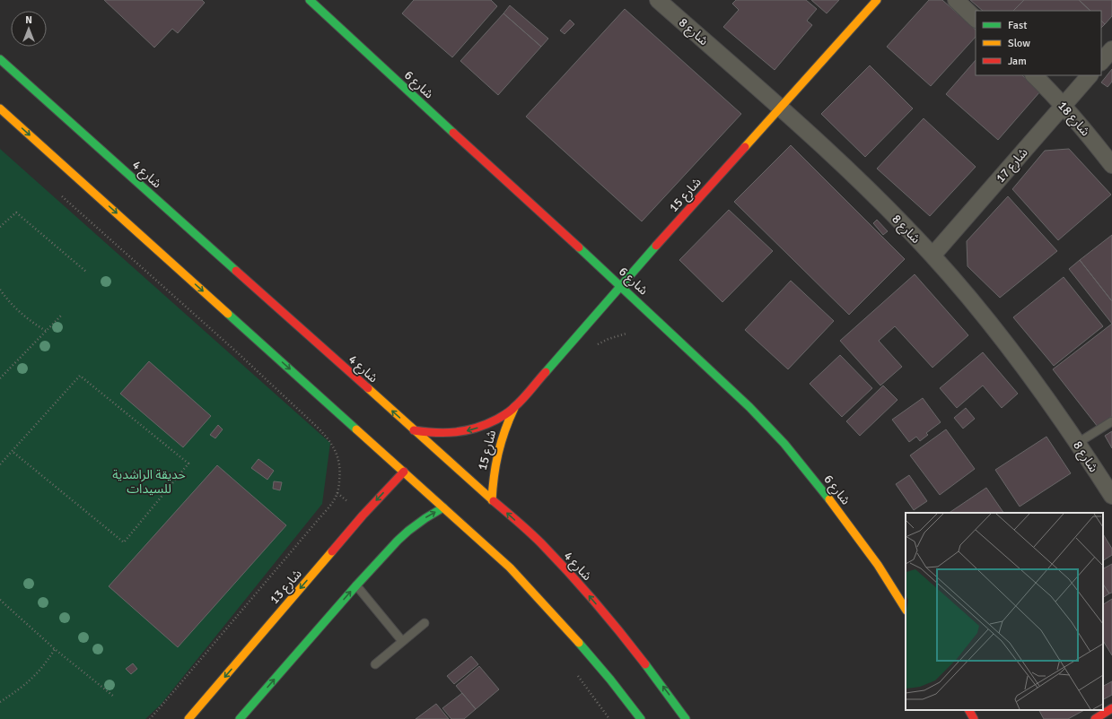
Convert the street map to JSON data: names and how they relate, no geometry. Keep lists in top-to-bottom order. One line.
{"streets":{"street":["شارع 8","شارع 6","شارع 18","شارع 17","شارع 4","شارع 15","شارع 13"]},"crossings":[["شارع 8","شارع 17"],["شارع 8","شارع 15"],["شارع 6","شارع 15"],["شارع 18","شارع 17"],["شارع 4","شارع 15"]],"parks":["حديقة الراشدية للسيدات"],"legend":["Fast","Slow","Jam"],"north":"top"}
